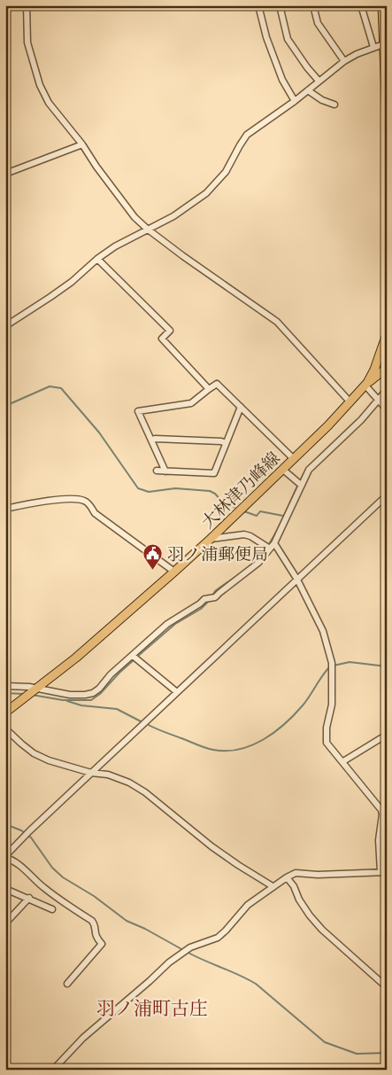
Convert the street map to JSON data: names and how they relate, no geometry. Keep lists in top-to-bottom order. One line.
{"streets":{"main road":["大林津乃峰線"]},"districts":["羽ノ浦町古庄"],"places":{"public building":["羽ノ浦郵便局"]}}
